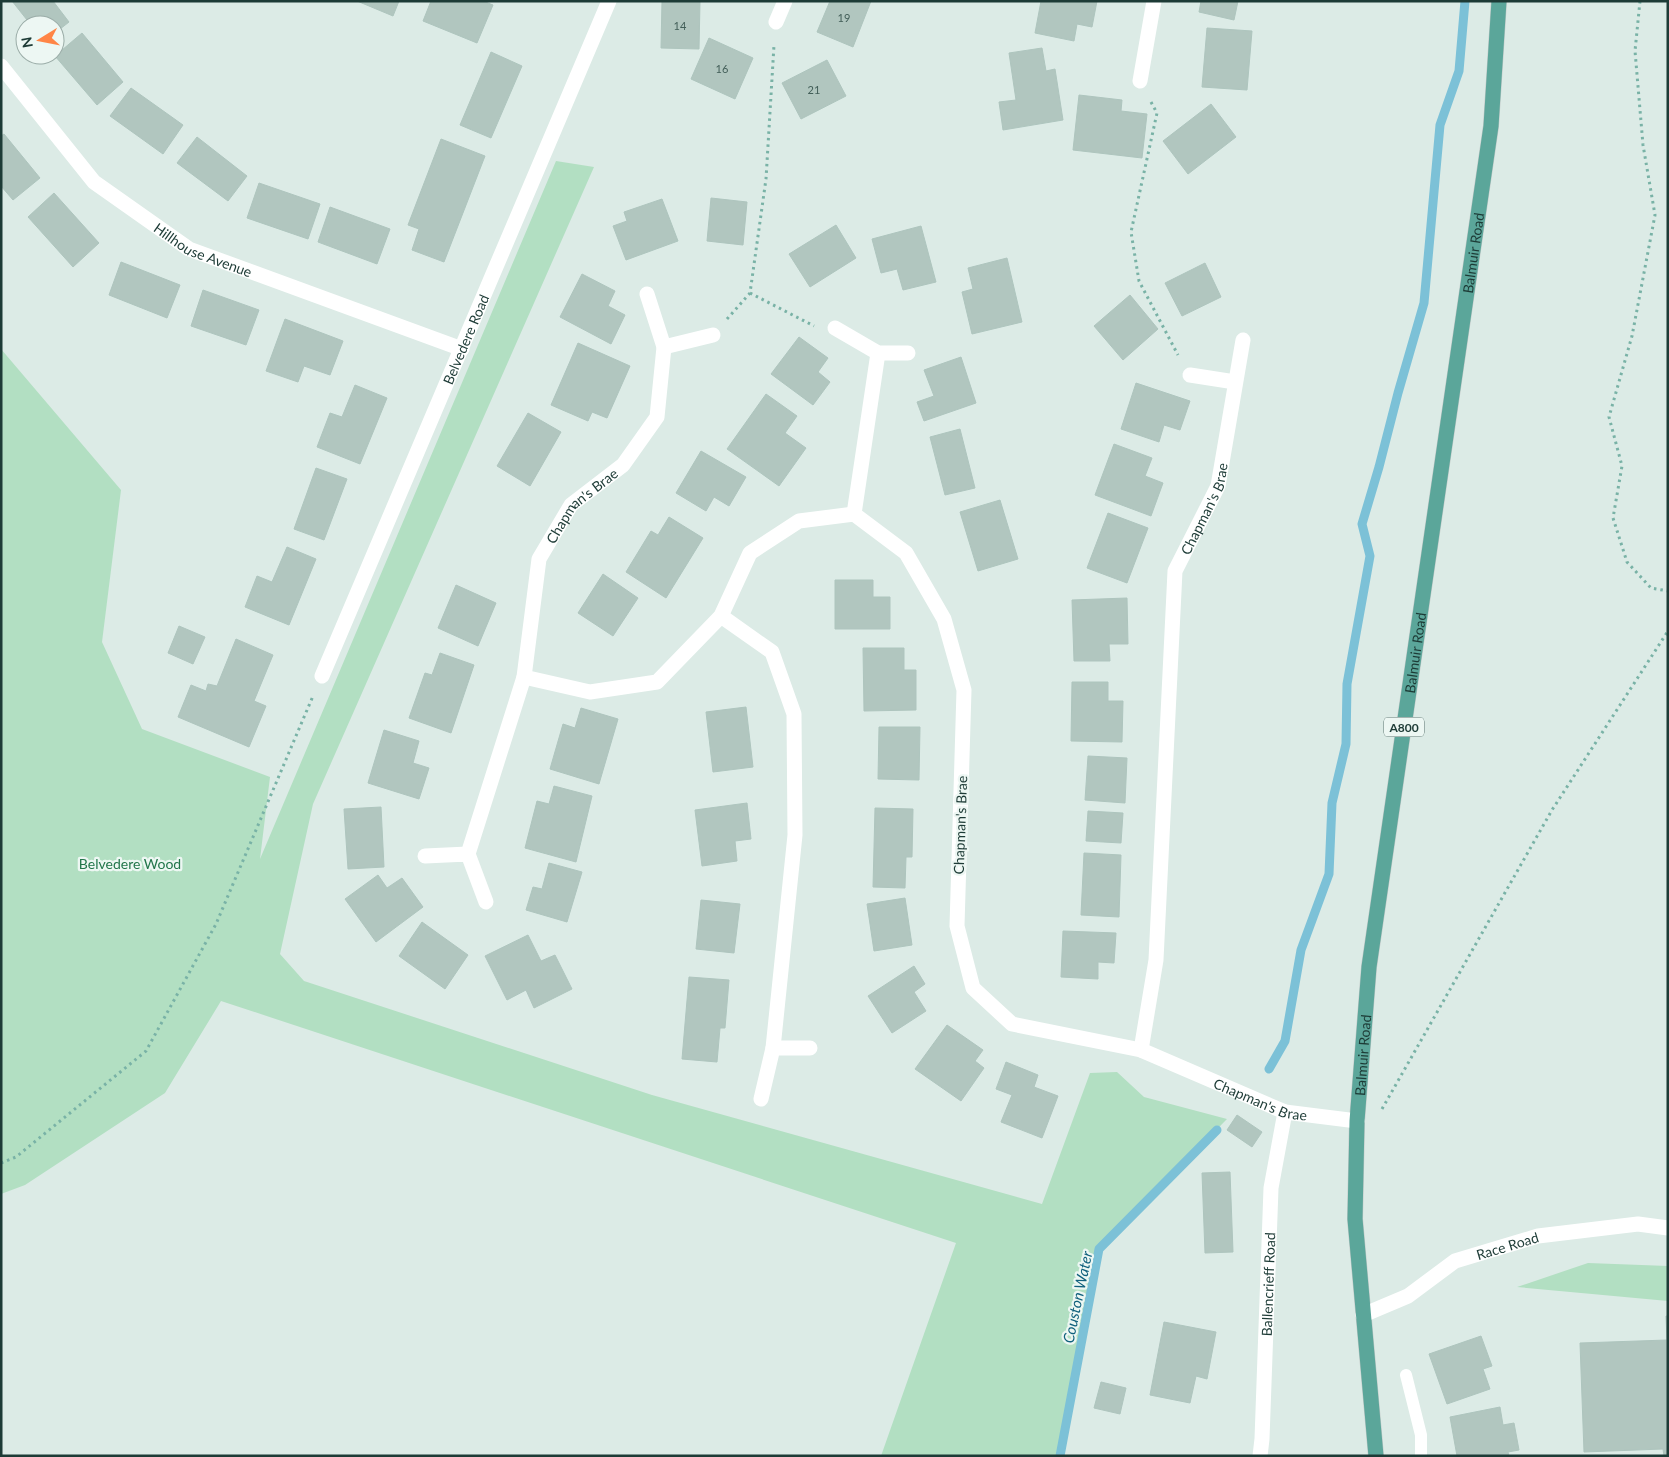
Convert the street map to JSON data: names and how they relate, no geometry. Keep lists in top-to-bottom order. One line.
{"streets":{"main road":["Balmuir Road","A800"],"street":["Hillhouse Avenue","Belvedere Road","Chapman's Brae","Race Road","Ballencrieff Road"]},"crossings":[["Hillhouse Avenue","Belvedere Road"],["Balmuir Road","Chapman's Brae"],["Balmuir Road","Race Road"],["Chapman's Brae","Ballencrieff Road"]],"water":["Couston Water"],"parks":["Belvedere Wood"],"house_numbers":["19","14","16","21"],"north":"left"}
